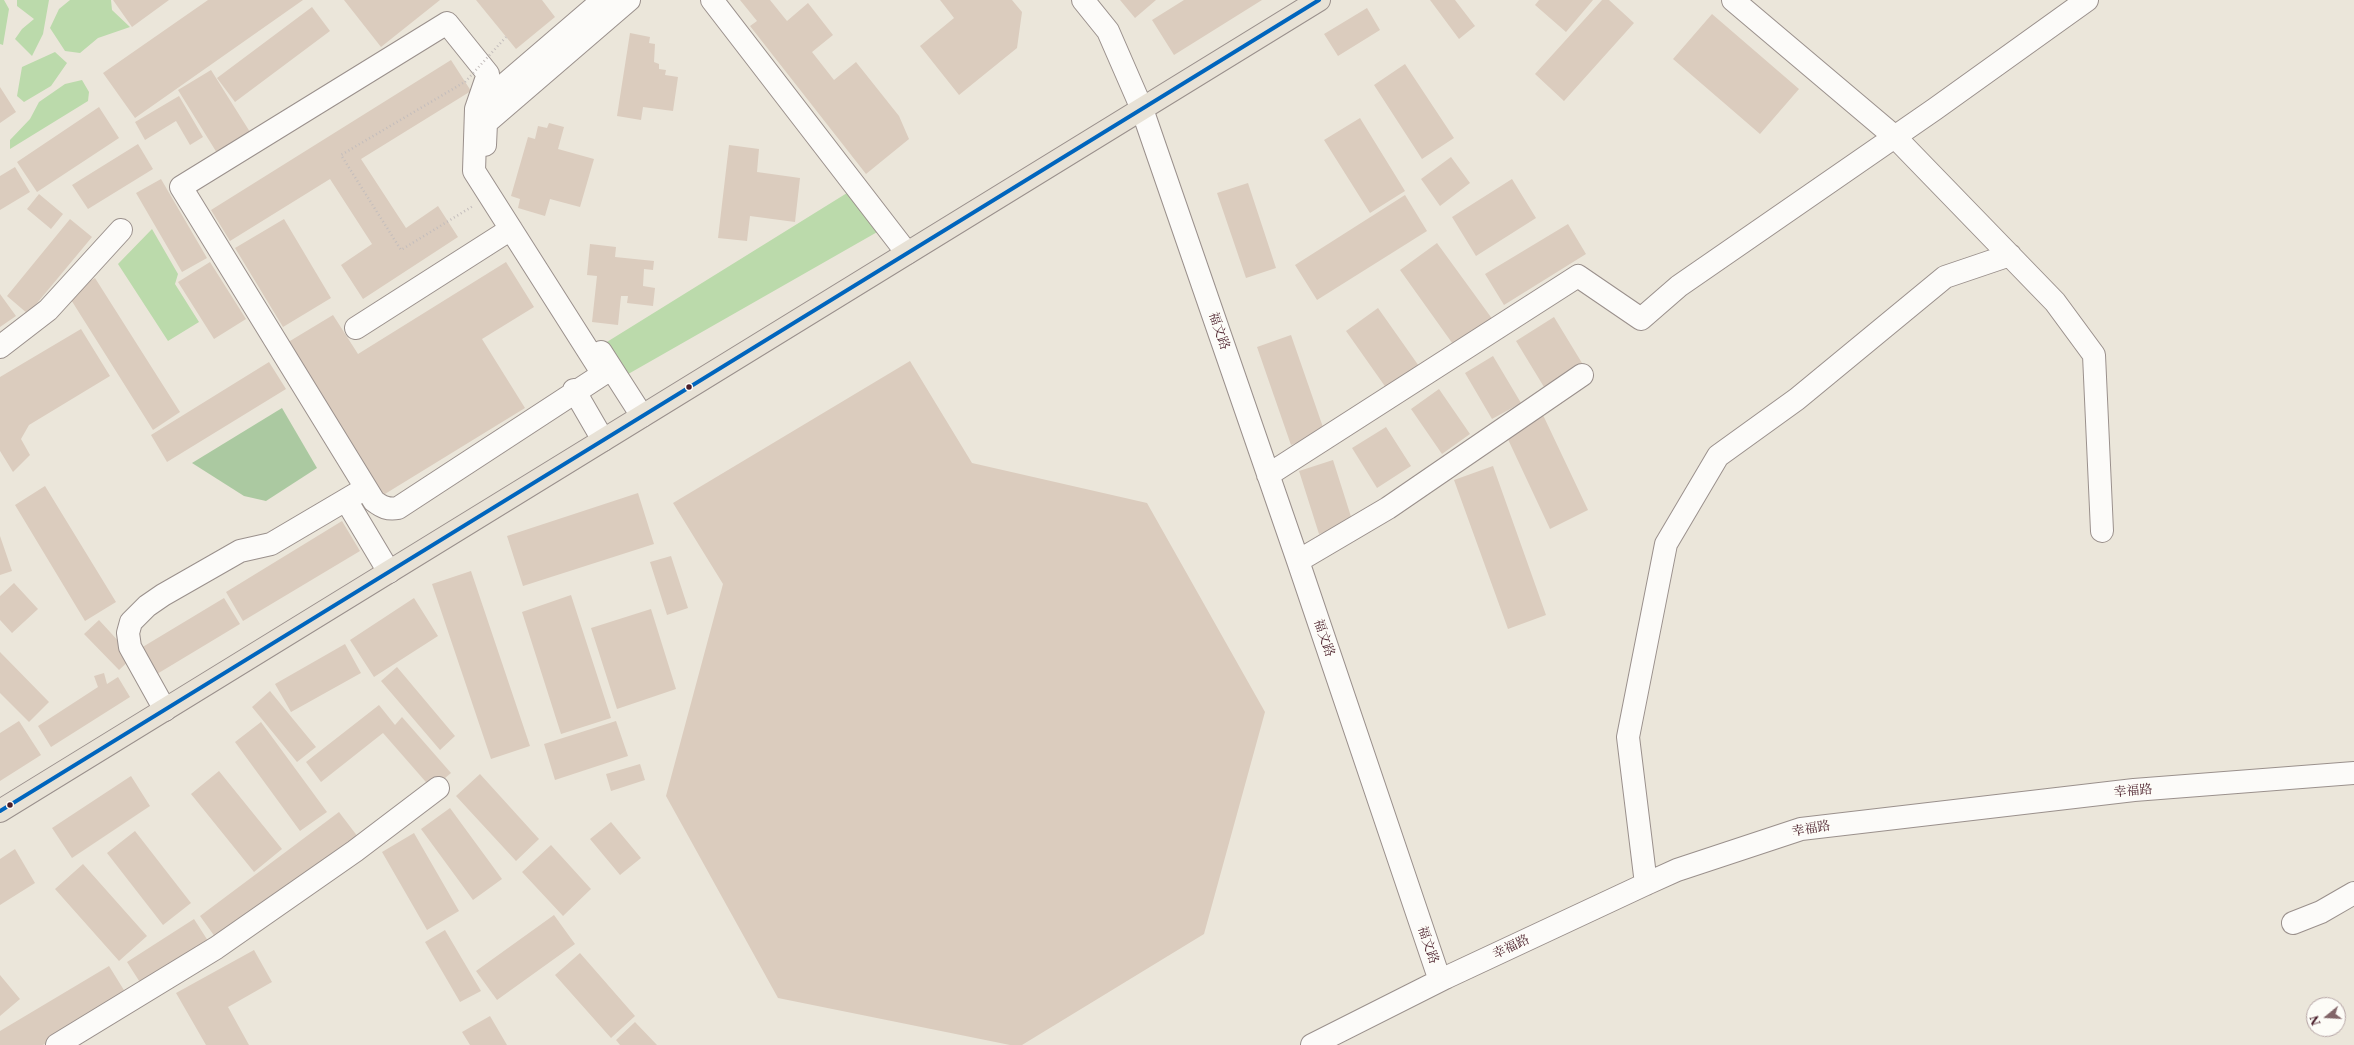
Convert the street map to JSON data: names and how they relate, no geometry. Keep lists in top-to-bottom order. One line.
{"streets":{"street":["福文路","幸福路"]},"crossings":[["福文路","幸福路"]],"north":"left"}
